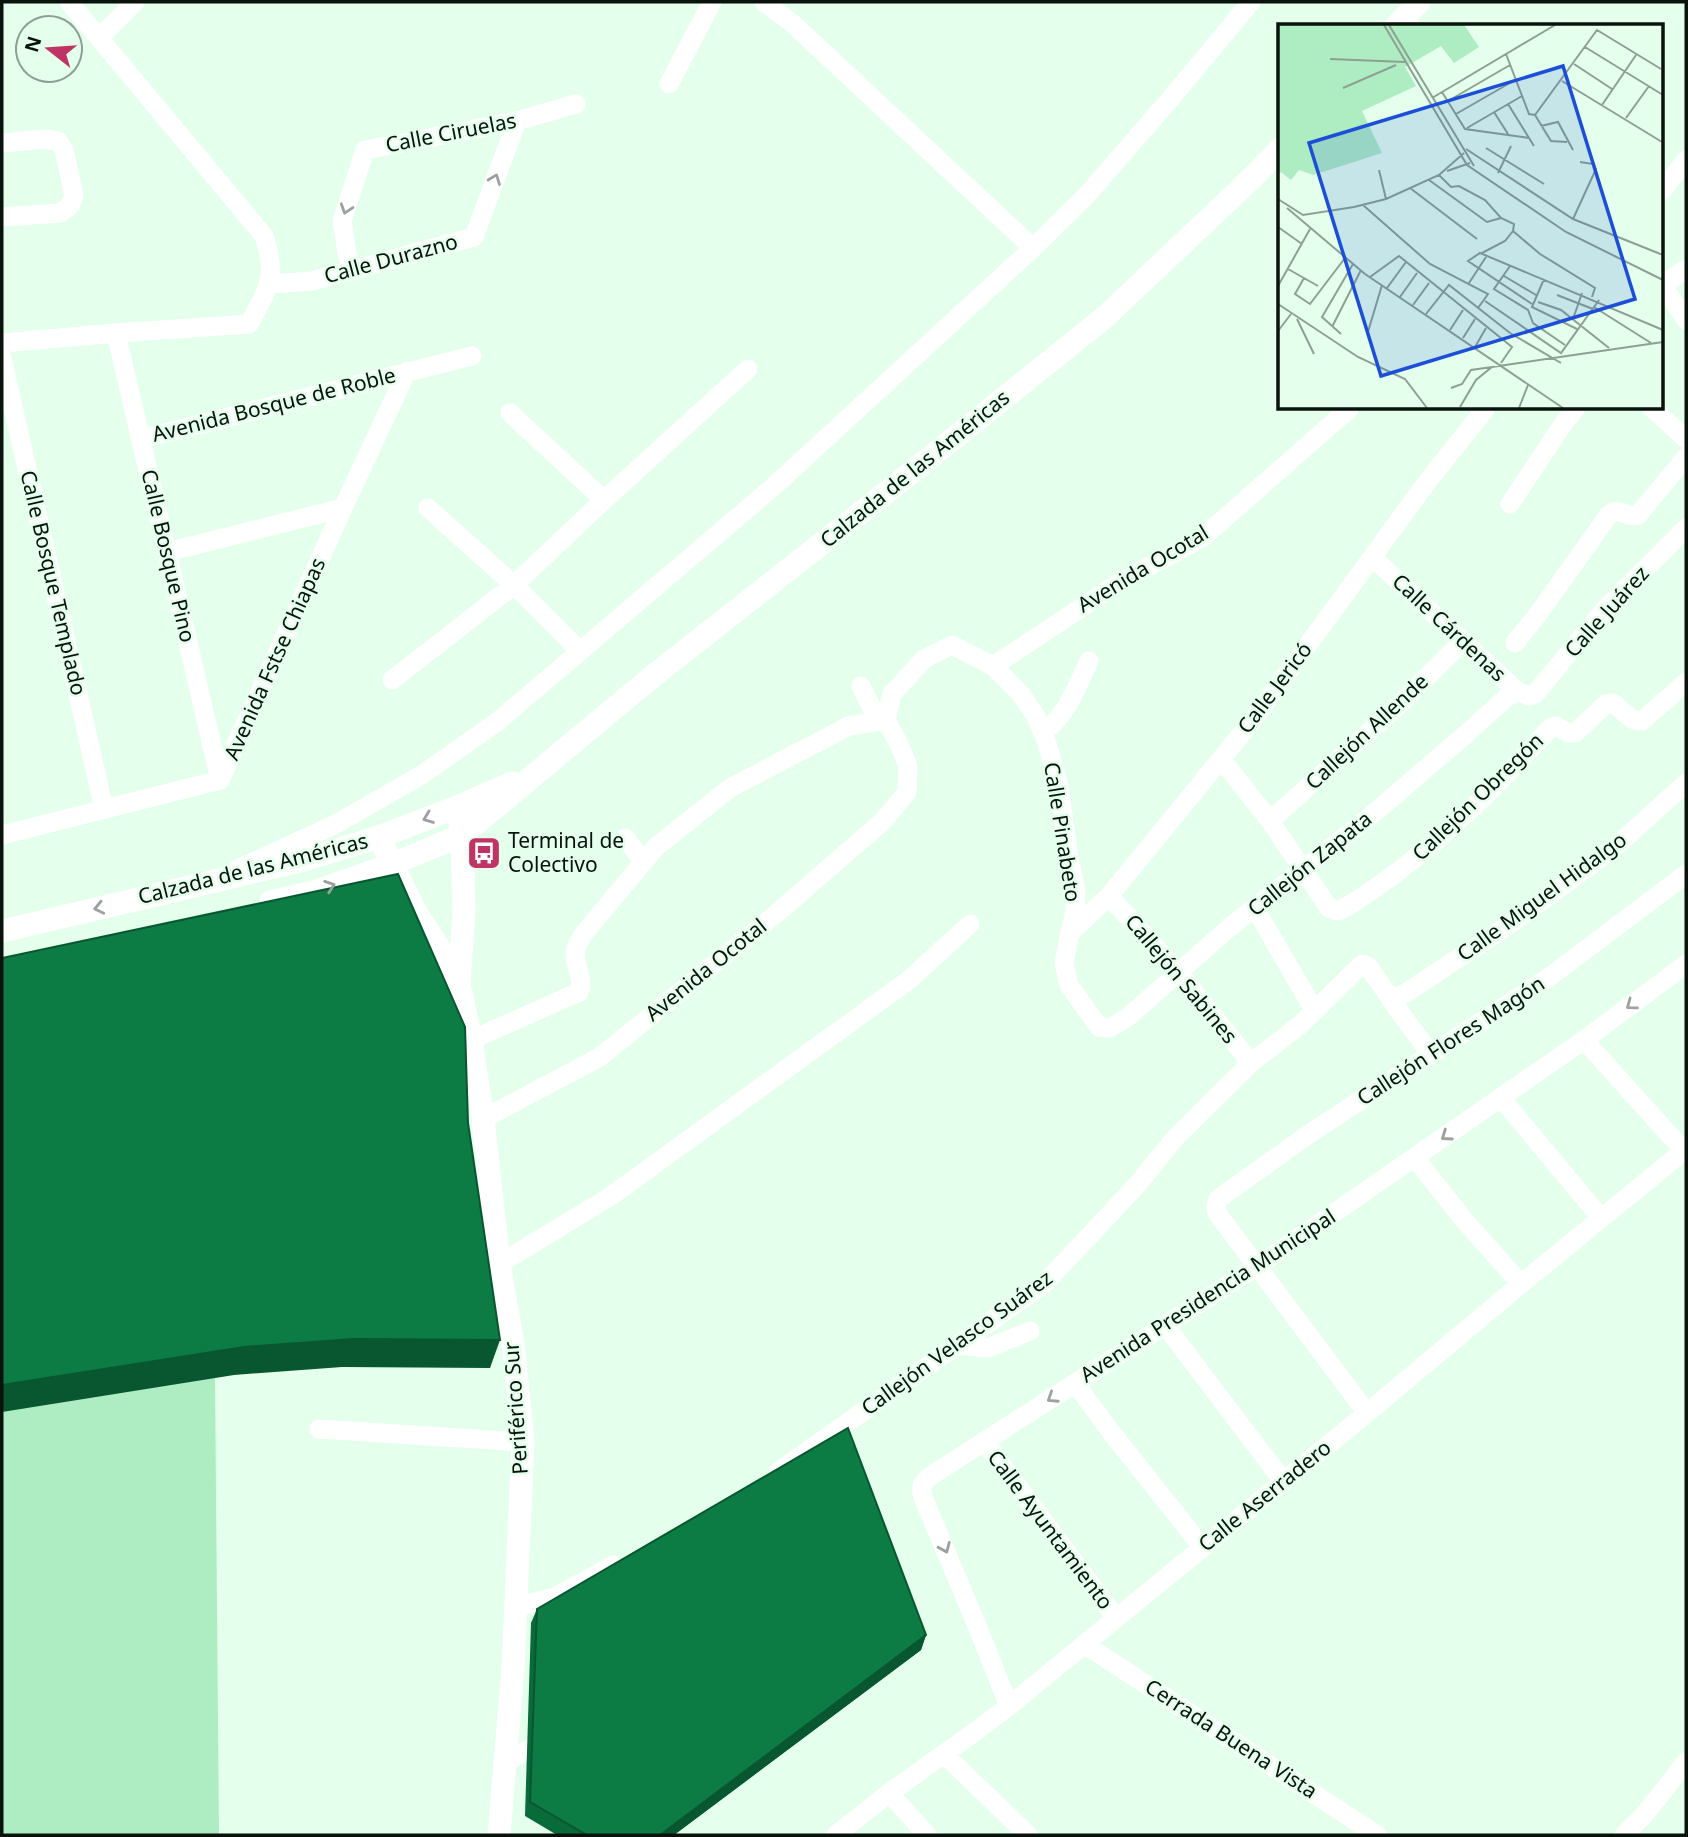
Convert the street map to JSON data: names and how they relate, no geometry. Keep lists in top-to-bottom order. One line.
{"streets":{"main road":["Calzada de las Américas","Periférico Sur"],"street":["Calle Ciruelas","Calle Durazno","Avenida Bosque de Roble","Calle Bosque Pino","Avenida Ocotal","Calle Bosque Templado","Calle Juárez","Calle Cárdenas","Avenida Fstse Chiapas","Calle Jericó","Callejón Allende","Callejón Obregón","Calle Pinabeto","Callejón Zapata","Calle Miguel Hidalgo","Callejón Sabines","Callejón Flores Magón","Avenida Presidencia Municipal","Callejón Velasco Suárez","Calle Aserradero","Calle Ayuntamiento","Cerrada Buena Vista"]},"crossings":[["Calle Ciruelas","Calle Durazno"],["Avenida Bosque de Roble","Calle Bosque Pino"],["Avenida Bosque de Roble","Avenida Fstse Chiapas"],["Calzada de las Américas","Periférico Sur"],["Calle Bosque Pino","Avenida Fstse Chiapas"],["Avenida Ocotal","Calle Pinabeto"],["Avenida Ocotal","Periférico Sur"],["Calle Bosque Templado","Avenida Fstse Chiapas"],["Calle Juárez","Calle Cárdenas"],["Calle Juárez","Callejón Zapata"],["Calle Cárdenas","Calle Jericó"],["Calle Cárdenas","Callejón Allende"],["Calle Cárdenas","Callejón Zapata"],["Calle Jericó","Calle Pinabeto"],["Calle Jericó","Callejón Zapata"],["Calle Jericó","Callejón Sabines"],["Callejón Obregón","Callejón Zapata"],["Calle Pinabeto","Callejón Zapata"],["Callejón Zapata","Callejón Sabines"],["Calle Miguel Hidalgo","Callejón Velasco Suárez"],["Callejón Sabines","Callejón Velasco Suárez"],["Callejón Flores Magón","Avenida Presidencia Municipal"],["Avenida Presidencia Municipal","Calle Aserradero"],["Avenida Presidencia Municipal","Calle Ayuntamiento"],["Calle Aserradero","Calle Ayuntamiento"],["Calle Aserradero","Cerrada Buena Vista"]],"one_way":["Calle Durazno"],"places":{"bus stop":["Terminal de Colectivo"]},"north":"left"}
